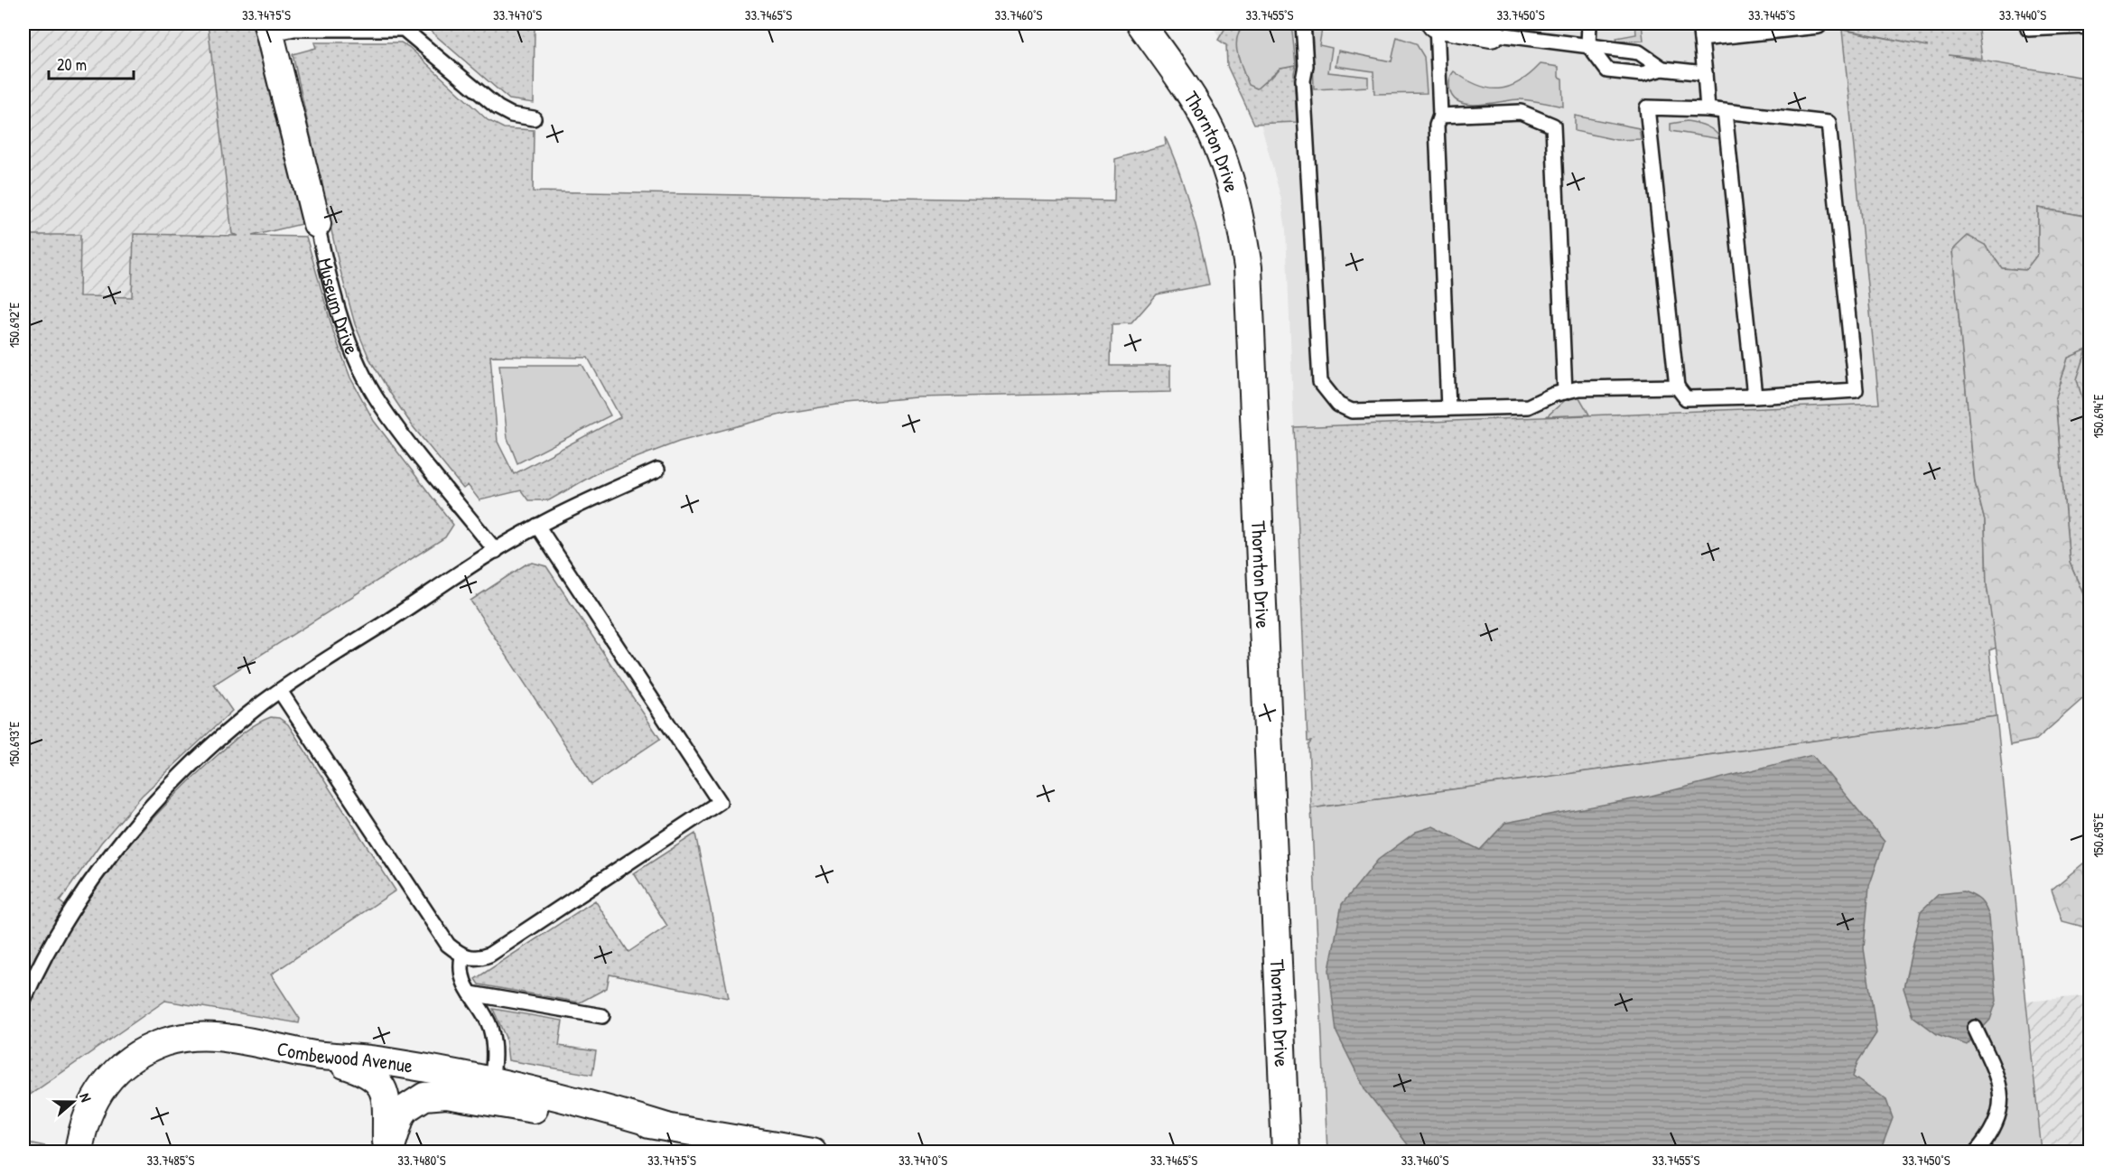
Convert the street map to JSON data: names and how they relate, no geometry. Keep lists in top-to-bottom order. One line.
{"streets":{"street":["Thornton Drive","Museum Drive","Combewood Avenue"]},"scale_bar":"20 m","north":"right","coordinates":["33.7475°S","33.7470°S","33.7465°S","33.7460°S","33.7455°S","33.7450°S","33.7445°S","33.7440°S","150.692°E","150.694°E","150.693°E","150.695°E","33.7485°S","33.7480°S"]}
